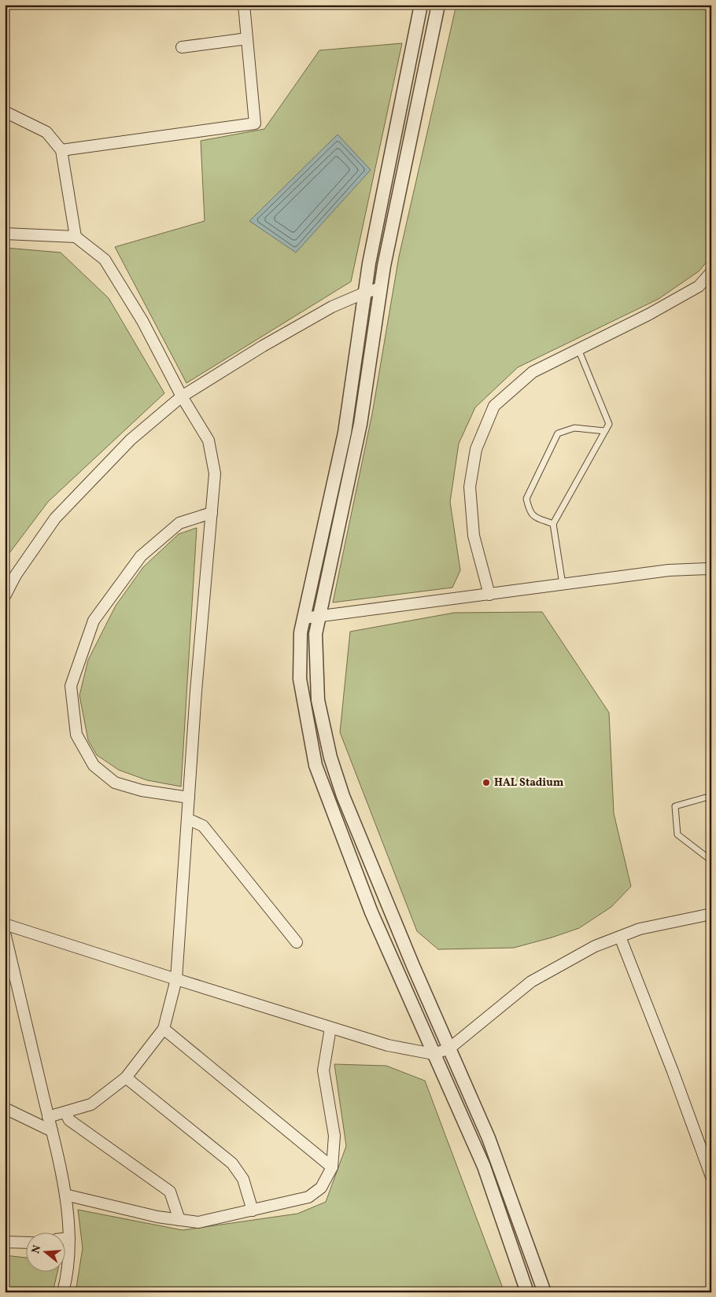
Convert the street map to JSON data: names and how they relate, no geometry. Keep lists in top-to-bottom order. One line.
{"places":["HAL Stadium"],"north":"left"}
